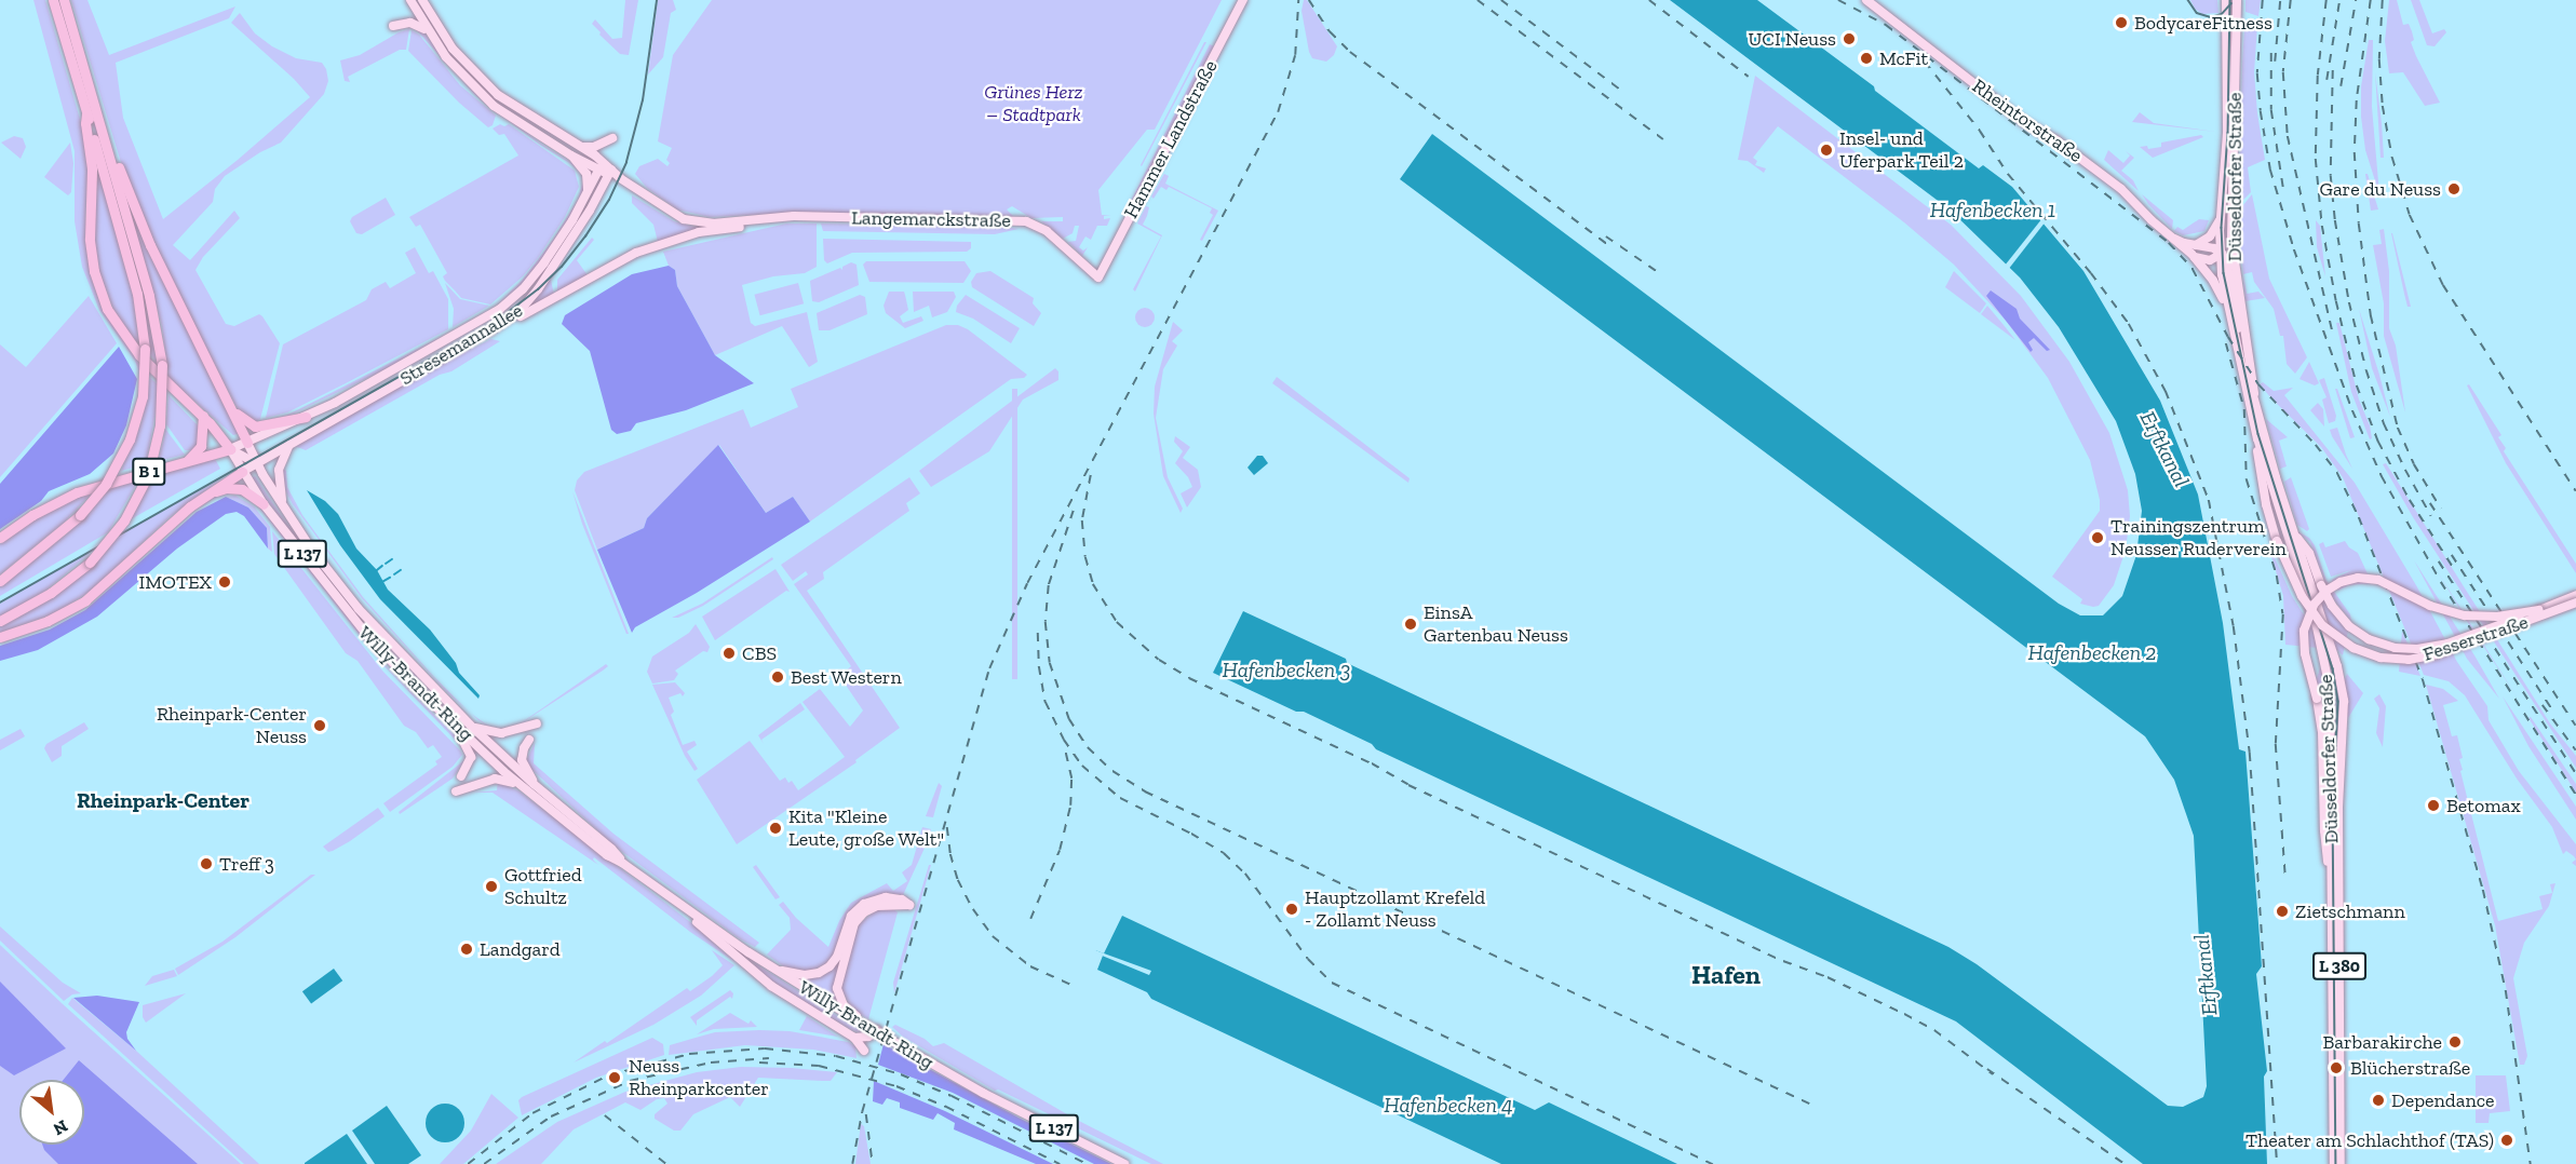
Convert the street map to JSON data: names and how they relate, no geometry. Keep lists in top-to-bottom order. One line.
{"streets":{"highway":["B 1"],"main road":["Rheintorstraße","Hammer Landstraße","Düsseldorfer Straße","Langemarckstraße","Stresemannallee","L 137","Fesserstraße","Willy-Brandt-Ring","L 380"]},"crossings":[["Rheintorstraße","Düsseldorfer Straße"],["Hammer Landstraße","Langemarckstraße"],["Düsseldorfer Straße","Fesserstraße"],["Langemarckstraße","Stresemannallee"],["Stresemannallee","L 137"],["Stresemannallee","Willy-Brandt-Ring"],["L 137","Willy-Brandt-Ring"]],"districts":["Rheinpark-Center","Hafen"],"water":["Hafenbecken 1","Erftkanal","Hafenbecken 2","Hafenbecken 3","Hafenbecken 4"],"parks":["Grünes Herz – Stadtpark"],"places":["BodycareFitness","UCI Neuss","McFit","Insel- und Uferpark Teil 2","Gare du Neuss","Trainingszentrum Neusser Ruderverein","IMOTEX","EinsA Gartenbau Neuss","CBS","Best Western","Rheinpark-Center Neuss","Betomax","Kita \"Kleine Leute, große Welt\"","Treff 3","Gottfried Schultz","Hauptzollamt Krefeld - Zollamt Neuss","Zietschmann","Landgard","Barbarakirche","Blücherstraße","Neuss Rheinparkcenter","Dependance","Theater am Schlachthof (TAS)"],"north":"bottom right"}
